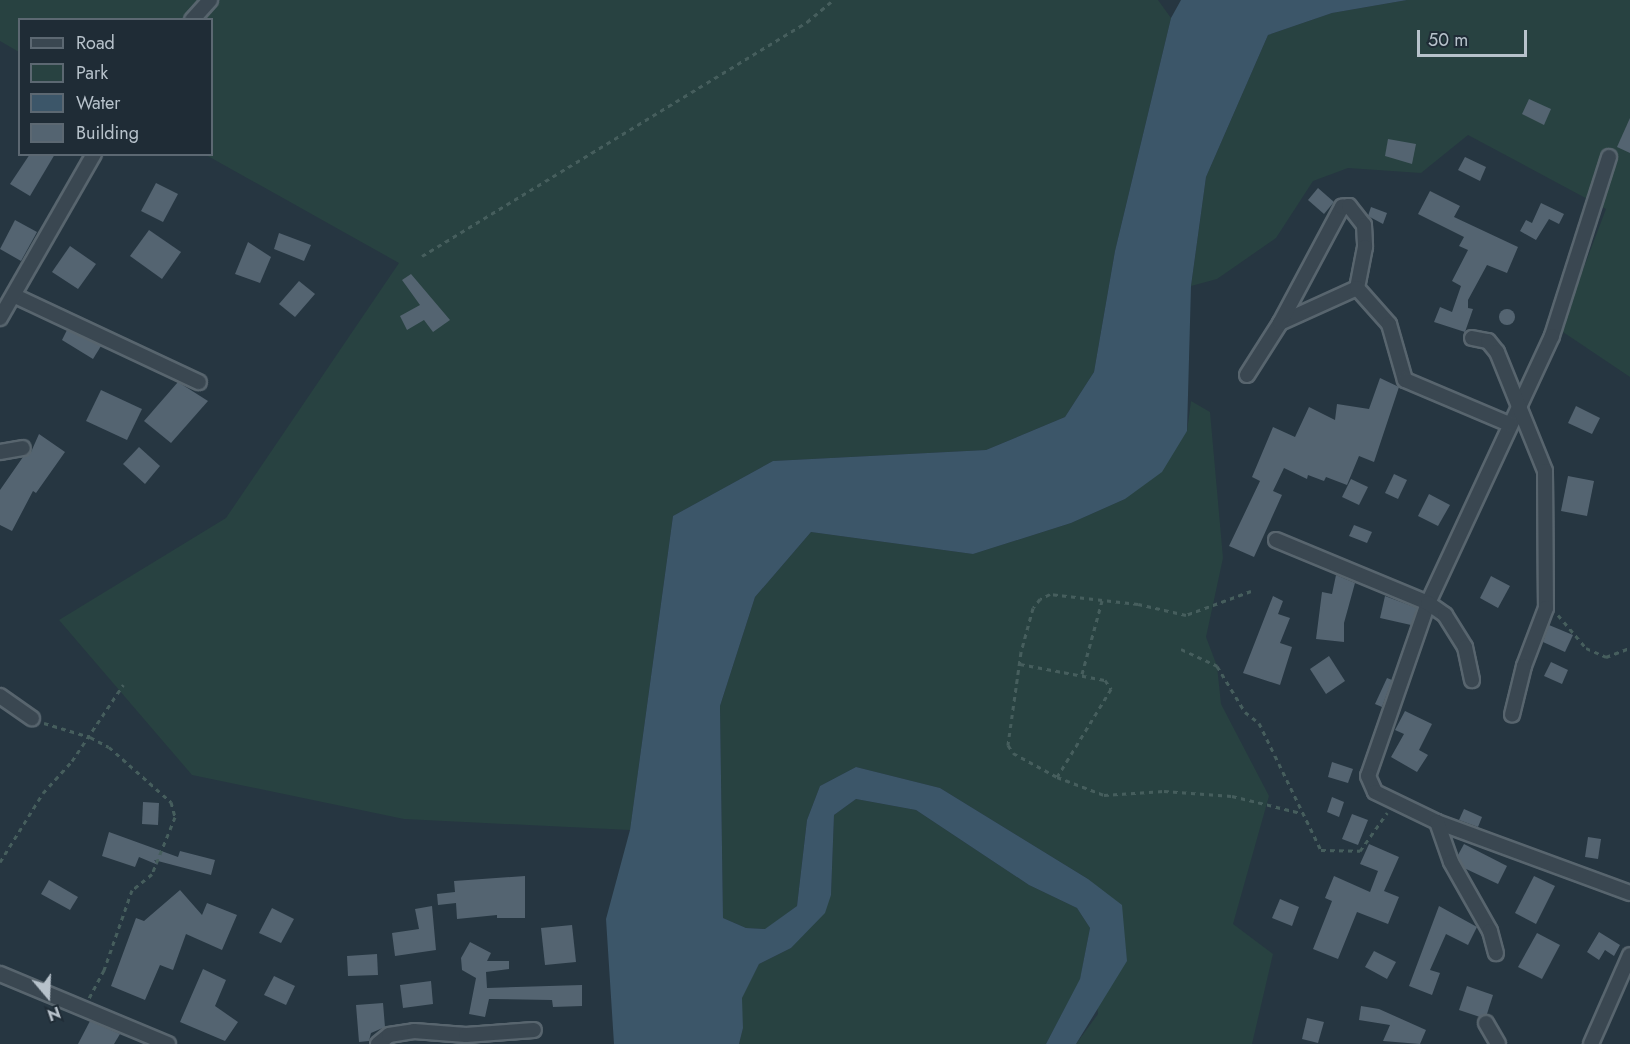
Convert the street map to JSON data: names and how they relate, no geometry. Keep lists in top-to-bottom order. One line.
{"legend":["Road","Park","Water","Building"],"scale_bar":"50 m","north":"bottom"}
